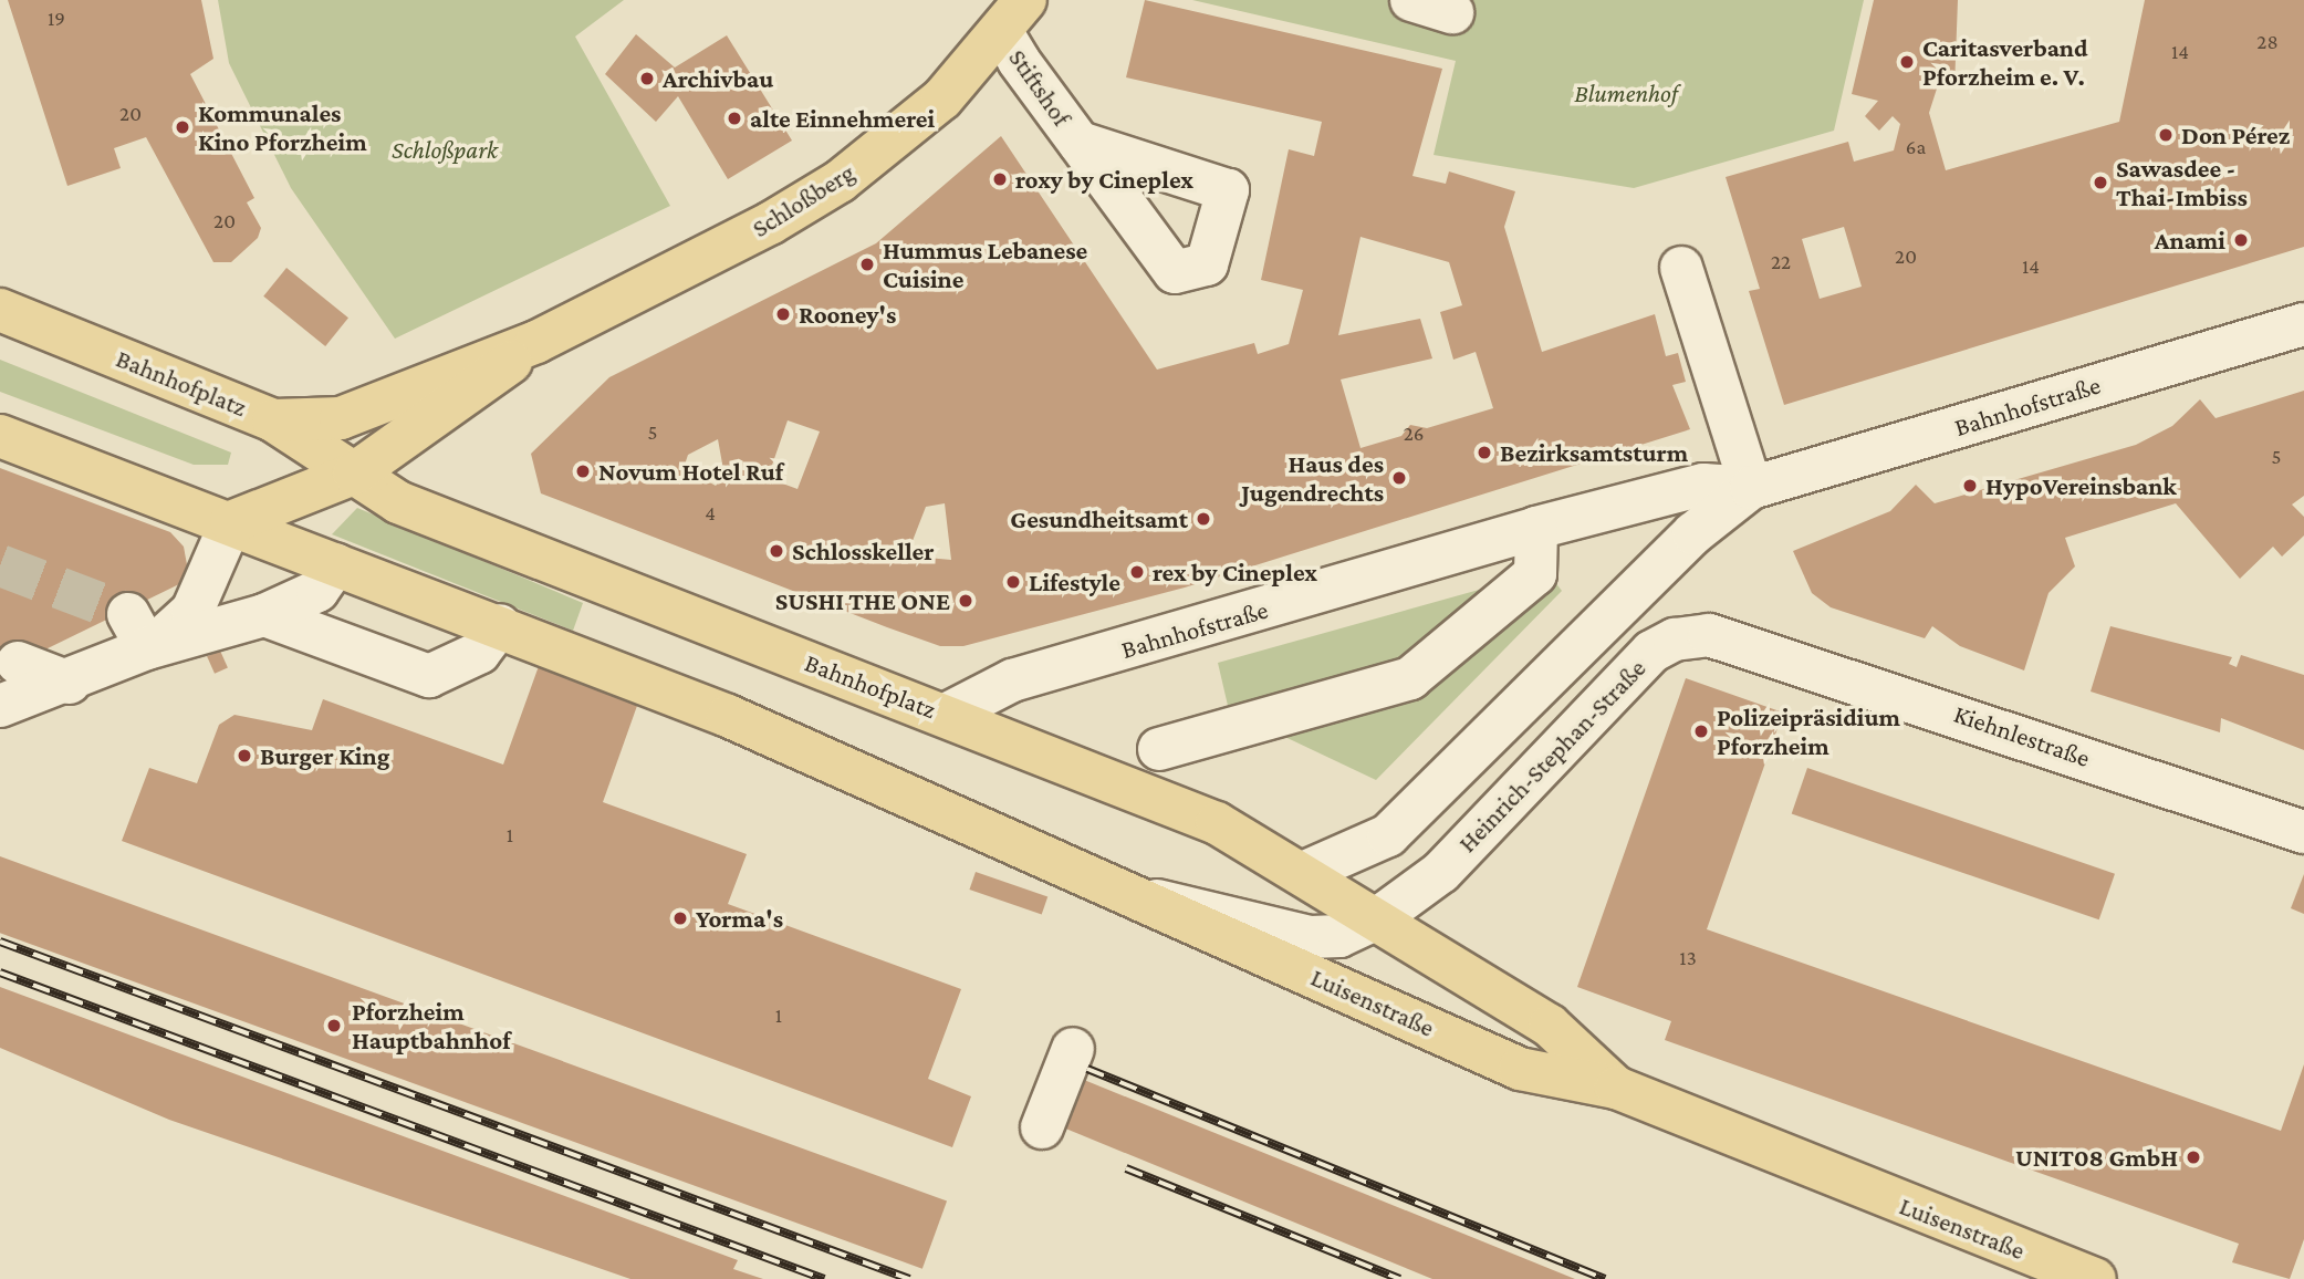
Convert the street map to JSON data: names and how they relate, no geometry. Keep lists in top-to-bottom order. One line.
{"streets":{"main road":["Schloßberg","Bahnhofplatz","Luisenstraße"],"street":["Stiftshof","Bahnhofstraße","Kiehnlestraße","Heinrich-Stephan-Straße"]},"crossings":[["Stiftshof","Schloßberg"],["Schloßberg","Bahnhofplatz"],["Bahnhofplatz","Bahnhofstraße"],["Bahnhofplatz","Heinrich-Stephan-Straße"],["Bahnhofplatz","Luisenstraße"],["Bahnhofstraße","Heinrich-Stephan-Straße"],["Bahnhofstraße","Luisenstraße"],["Kiehnlestraße","Heinrich-Stephan-Straße"],["Heinrich-Stephan-Straße","Luisenstraße"]],"parks":["Blumenhof","Schloßpark"],"places":["Caritasverband Pforzheim e. V.","Archivbau","alte Einnehmerei","Kommunales Kino Pforzheim","Don Pérez","roxy by Cineplex","Sawasdee - Thai-Imbiss","Anami","Hummus Lebanese Cuisine","Rooney's","Bezirksamtsturm","Novum Hotel Ruf","Haus des Jugendrechts","HypoVereinsbank","Gesundheitsamt","Schlosskeller","rex by Cineplex","Lifestyle","SUSHI THE ONE","Polizeipräsidium Pforzheim","Burger King","Yorma's","Pforzheim Hauptbahnhof","UNIT08 GmbH"],"house_numbers":["19","28","14","20","6a","20","20","22","14","5","26","5","4","1","13","1"]}
